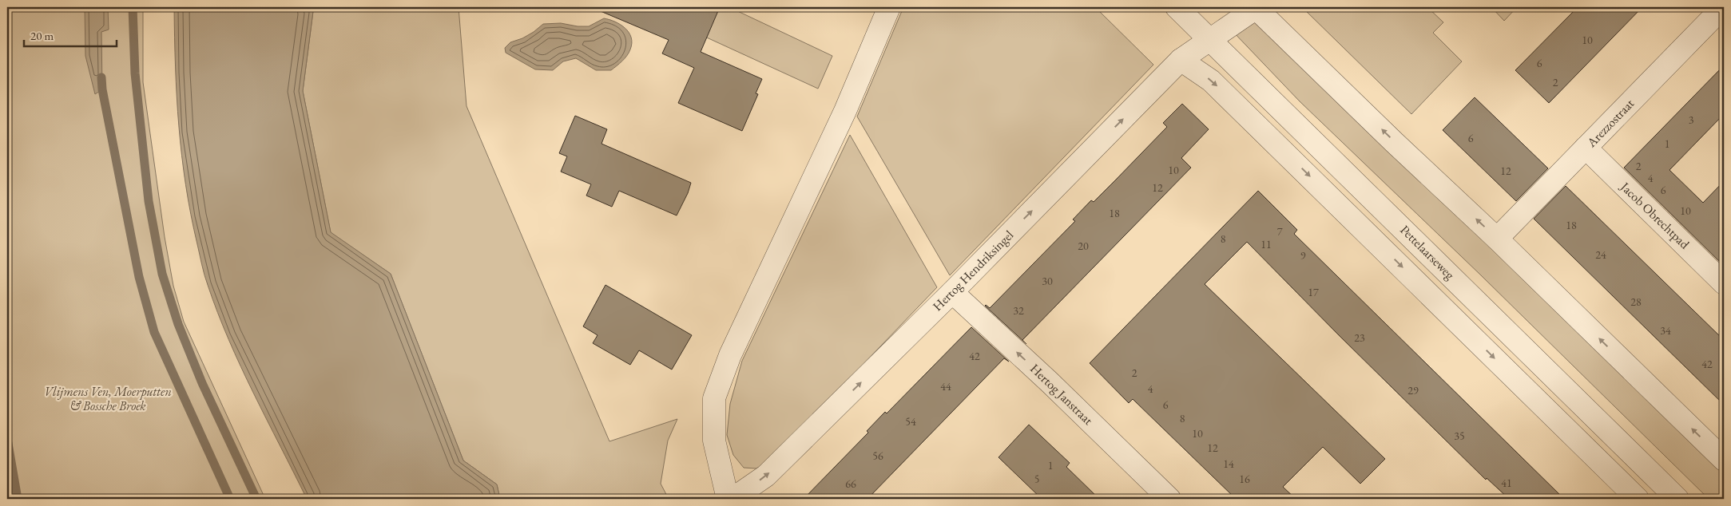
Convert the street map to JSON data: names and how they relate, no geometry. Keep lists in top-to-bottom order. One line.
{"streets":{"street":["Arezzostraat","Jacob Obrechtpad","Pettelaarseweg","Hertog Hendriksingel","Hertog Janstraat"]},"crossings":[["Arezzostraat","Jacob Obrechtpad"],["Pettelaarseweg","Hertog Hendriksingel"],["Hertog Hendriksingel","Hertog Janstraat"]],"one_way":["Hertog Hendriksingel","Hertog Janstraat"],"parks":["Vlijmens Ven, Moerputten & Bossche Broek"],"house_numbers":["10","6","2","3","6","1","2","10","12","4","12","6","10","18","18","7","8","11","20","24","9","30","17","28","32","34","23","42","42","2","44","4","29","6","8","54","10","35","12","56","14","1","5","16","41","66"],"scale_bar":"20 m"}
